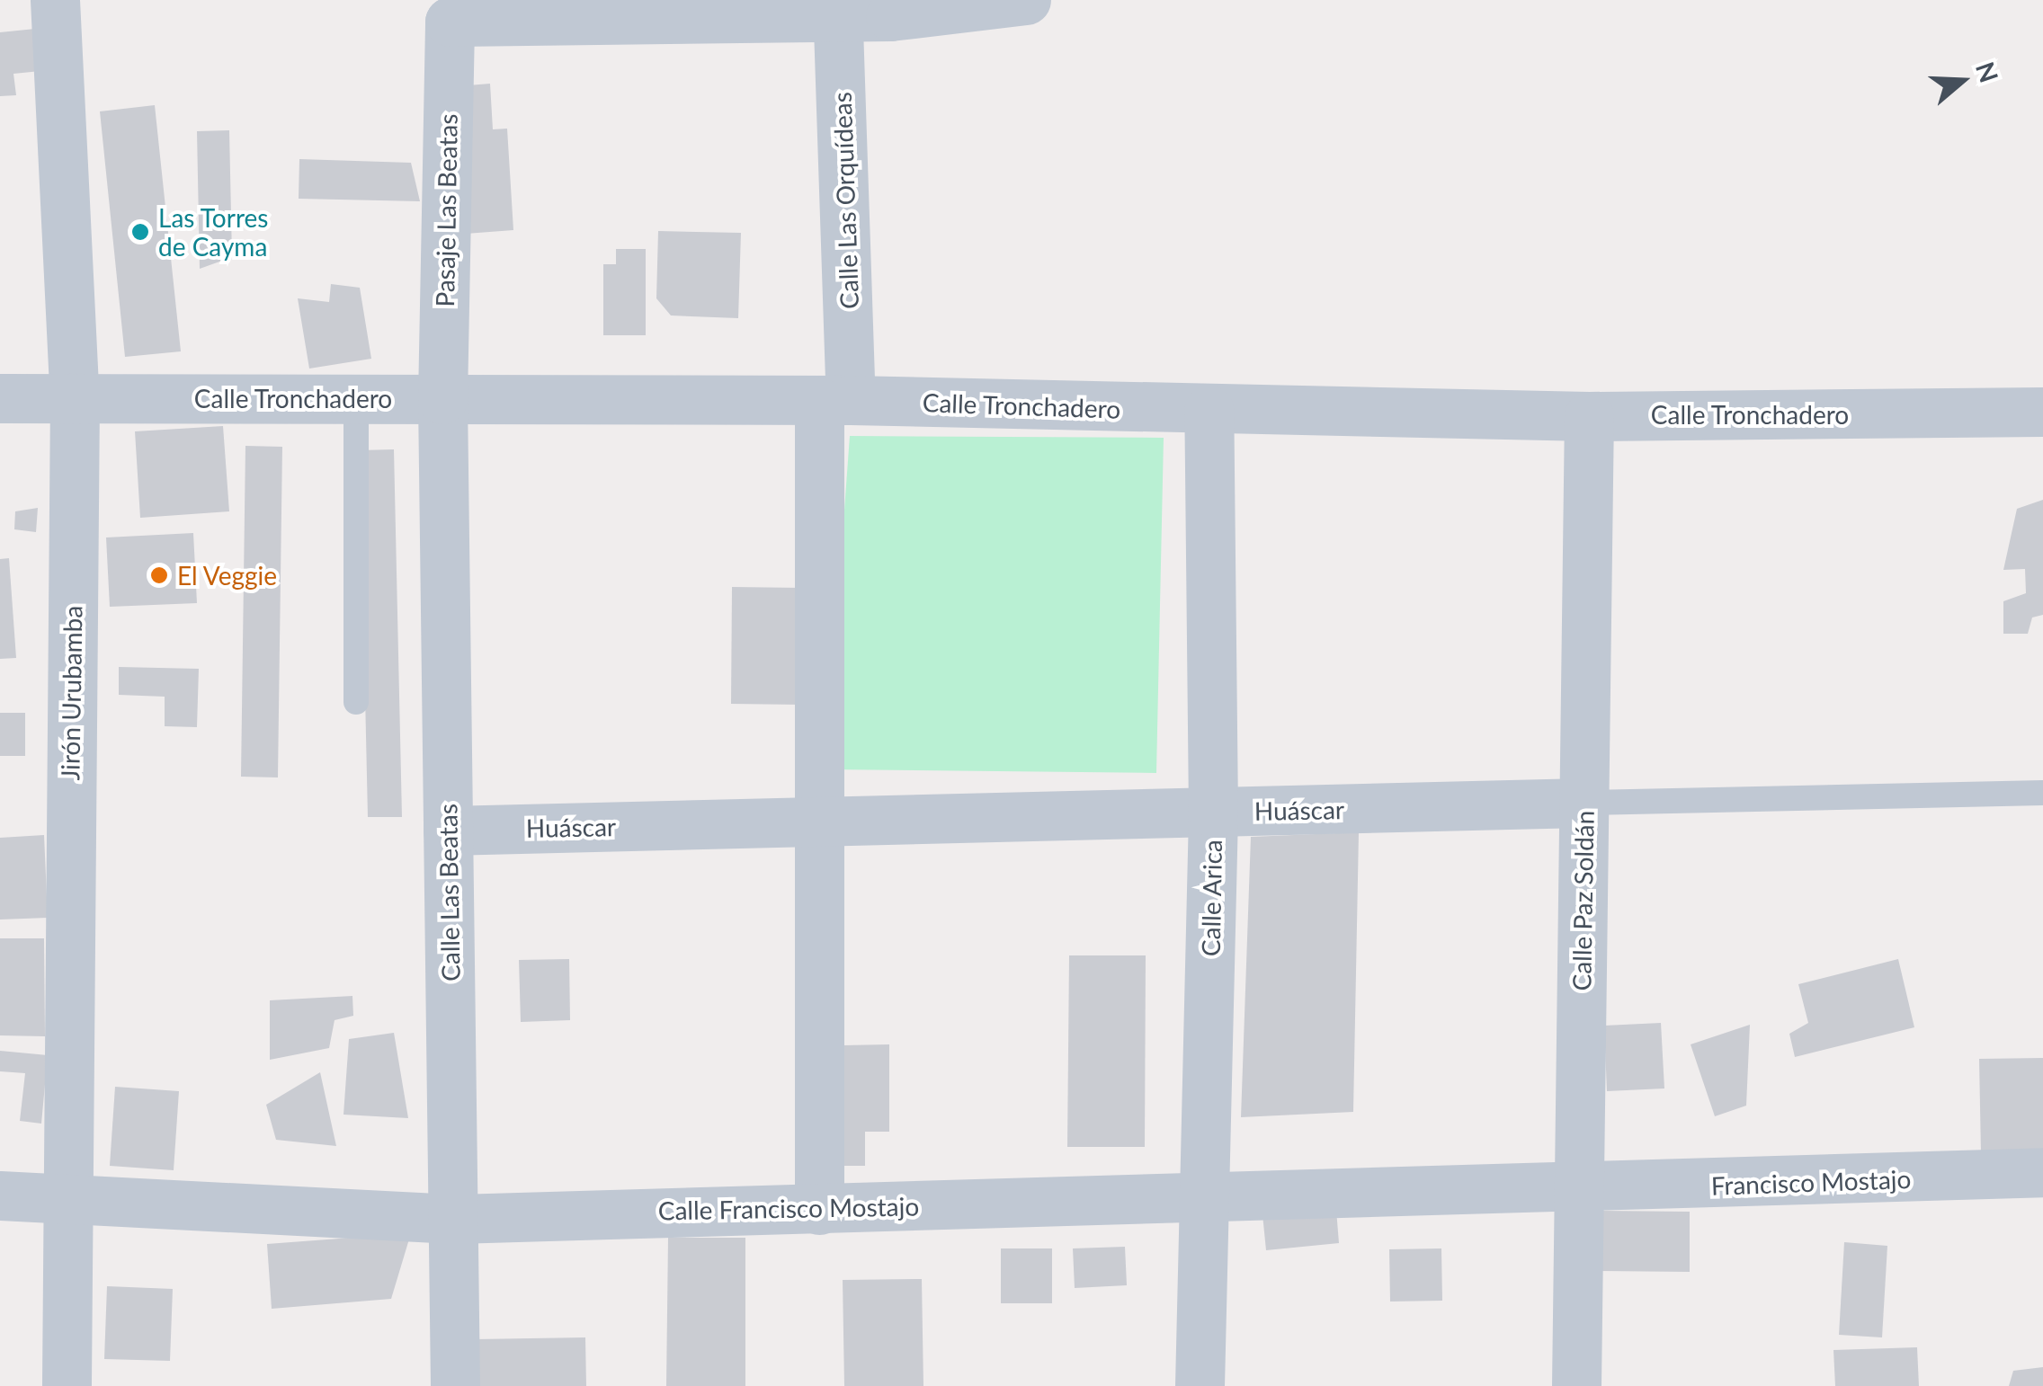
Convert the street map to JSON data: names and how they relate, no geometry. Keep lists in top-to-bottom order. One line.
{"streets":{"street":["Calle Las Orquídeas","Pasaje Las Beatas","Calle Tronchadero","Jirón Urubamba","Huáscar","Calle Las Beatas","Calle Arica","Calle Paz Soldán","Francisco Mostajo","Calle Francisco Mostajo"]},"crossings":[["Calle Las Orquídeas","Calle Tronchadero"],["Calle Las Orquídeas","Huáscar"],["Calle Las Orquídeas","Calle Francisco Mostajo"],["Pasaje Las Beatas","Calle Tronchadero"],["Pasaje Las Beatas","Calle Las Beatas"],["Calle Tronchadero","Jirón Urubamba"],["Calle Tronchadero","Calle Las Beatas"],["Calle Tronchadero","Calle Arica"],["Calle Tronchadero","Calle Paz Soldán"],["Jirón Urubamba","Calle Francisco Mostajo"],["Huáscar","Calle Las Beatas"],["Huáscar","Calle Arica"],["Huáscar","Calle Paz Soldán"],["Calle Las Beatas","Calle Francisco Mostajo"],["Calle Arica","Calle Francisco Mostajo"],["Calle Paz Soldán","Francisco Mostajo"],["Calle Paz Soldán","Calle Francisco Mostajo"],["Francisco Mostajo","Calle Francisco Mostajo"]],"places":["Las Torres de Cayma","El Veggie"],"north":"right"}
